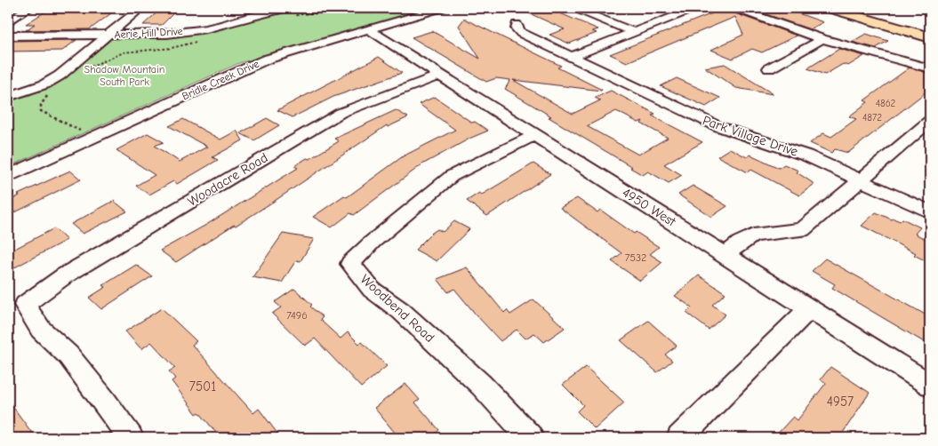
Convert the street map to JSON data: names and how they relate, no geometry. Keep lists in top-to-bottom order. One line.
{"streets":{"street":["Aerie Hill Drive","Bridle Creek Drive","Park Village Drive","Woodacre Road","4950 West","Woodbend Road"]},"crossings":[["Bridle Creek Drive","4950 West"],["Woodacre Road","4950 West"],["4950 West","Woodbend Road"]],"parks":["Shadow Mountain South Park"],"house_numbers":["4862","4872","7532","7496","7501","4957"]}
